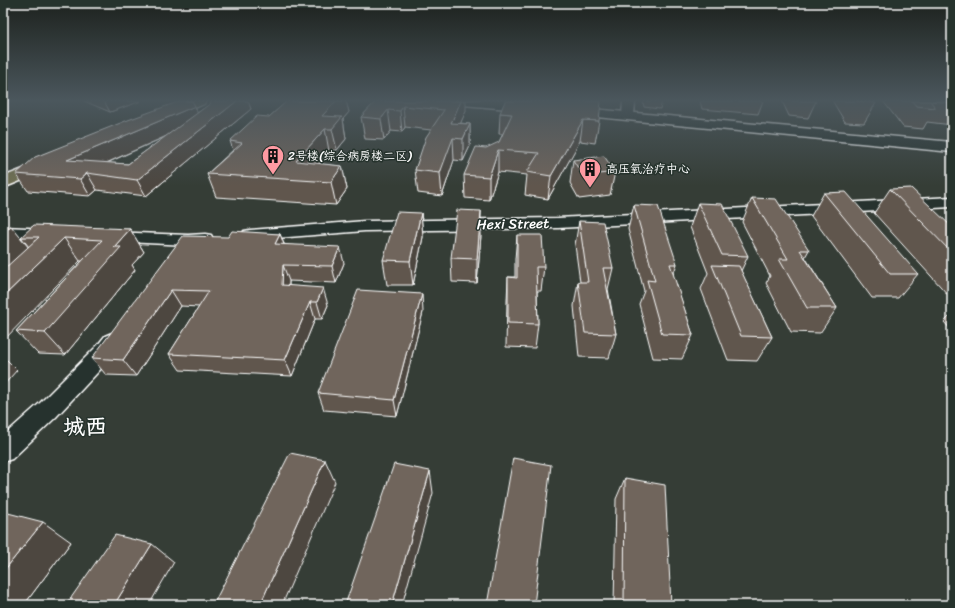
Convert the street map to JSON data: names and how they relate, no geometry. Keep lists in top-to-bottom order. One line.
{"streets":{"street":["Hexi Street"]},"districts":["城西"],"places":{"building":["2号楼(综合病房楼二区)","高压氧治疗中心"]}}
